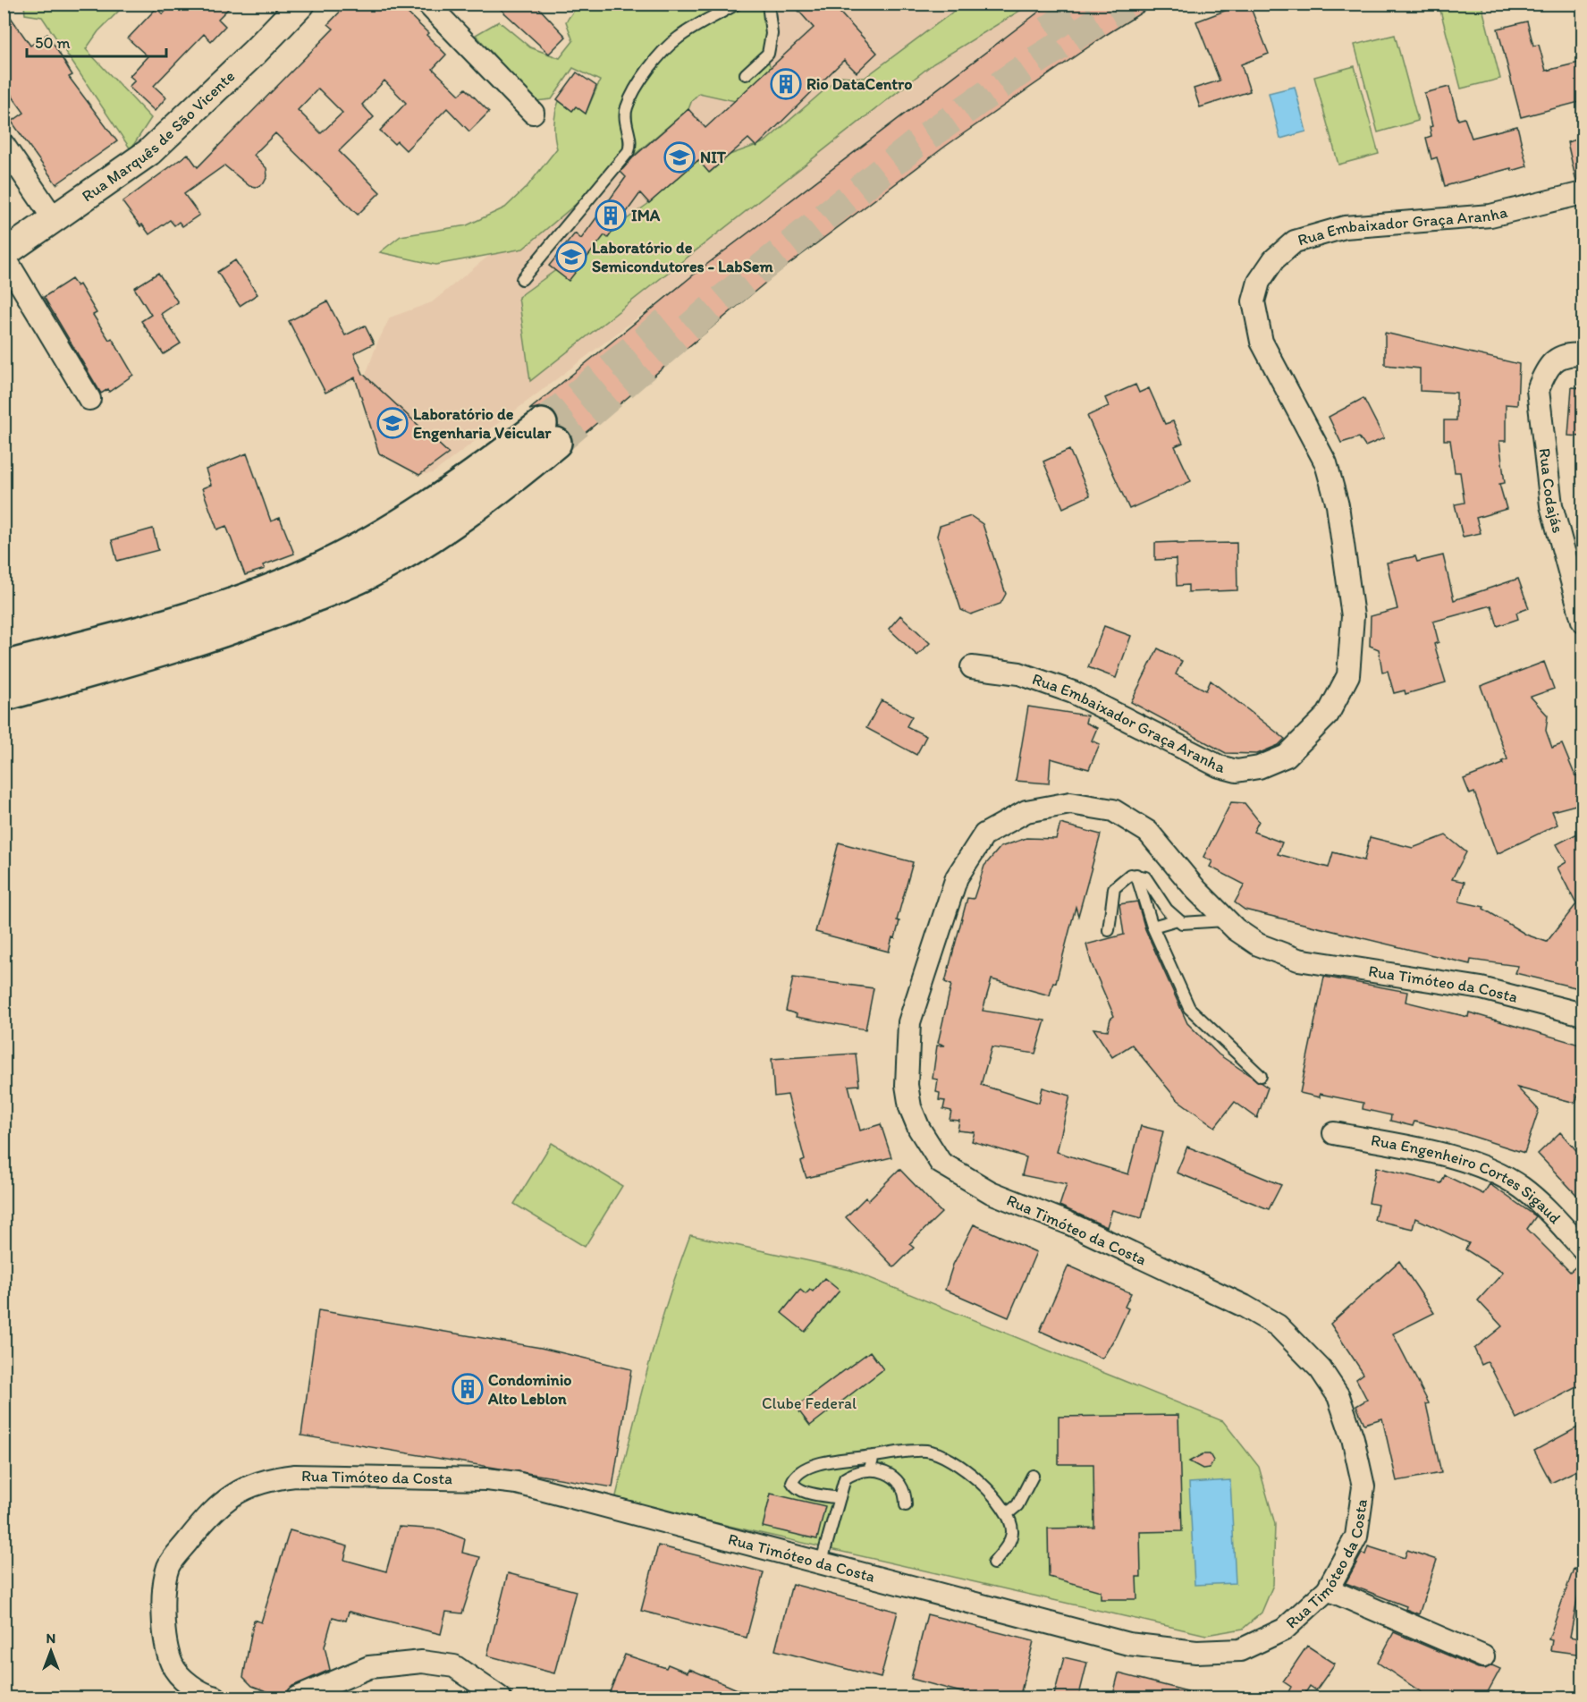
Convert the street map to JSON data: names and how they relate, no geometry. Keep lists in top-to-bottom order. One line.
{"streets":{"street":["Rua Marquês de São Vicente","Rua Embaixador Graça Aranha","Rua Codajás","Rua Timóteo da Costa","Rua Engenheiro Cortes Sigaud"]},"parks":["Clube Federal"],"places":{"building":["Rio DataCentro","IMA","Condominio Alto Leblon"],"school or university":["NIT","Laboratório de Semicondutores - LabSem","Laboratório de Engenharia Veicular"]},"scale_bar":"50 m","north":"top"}
